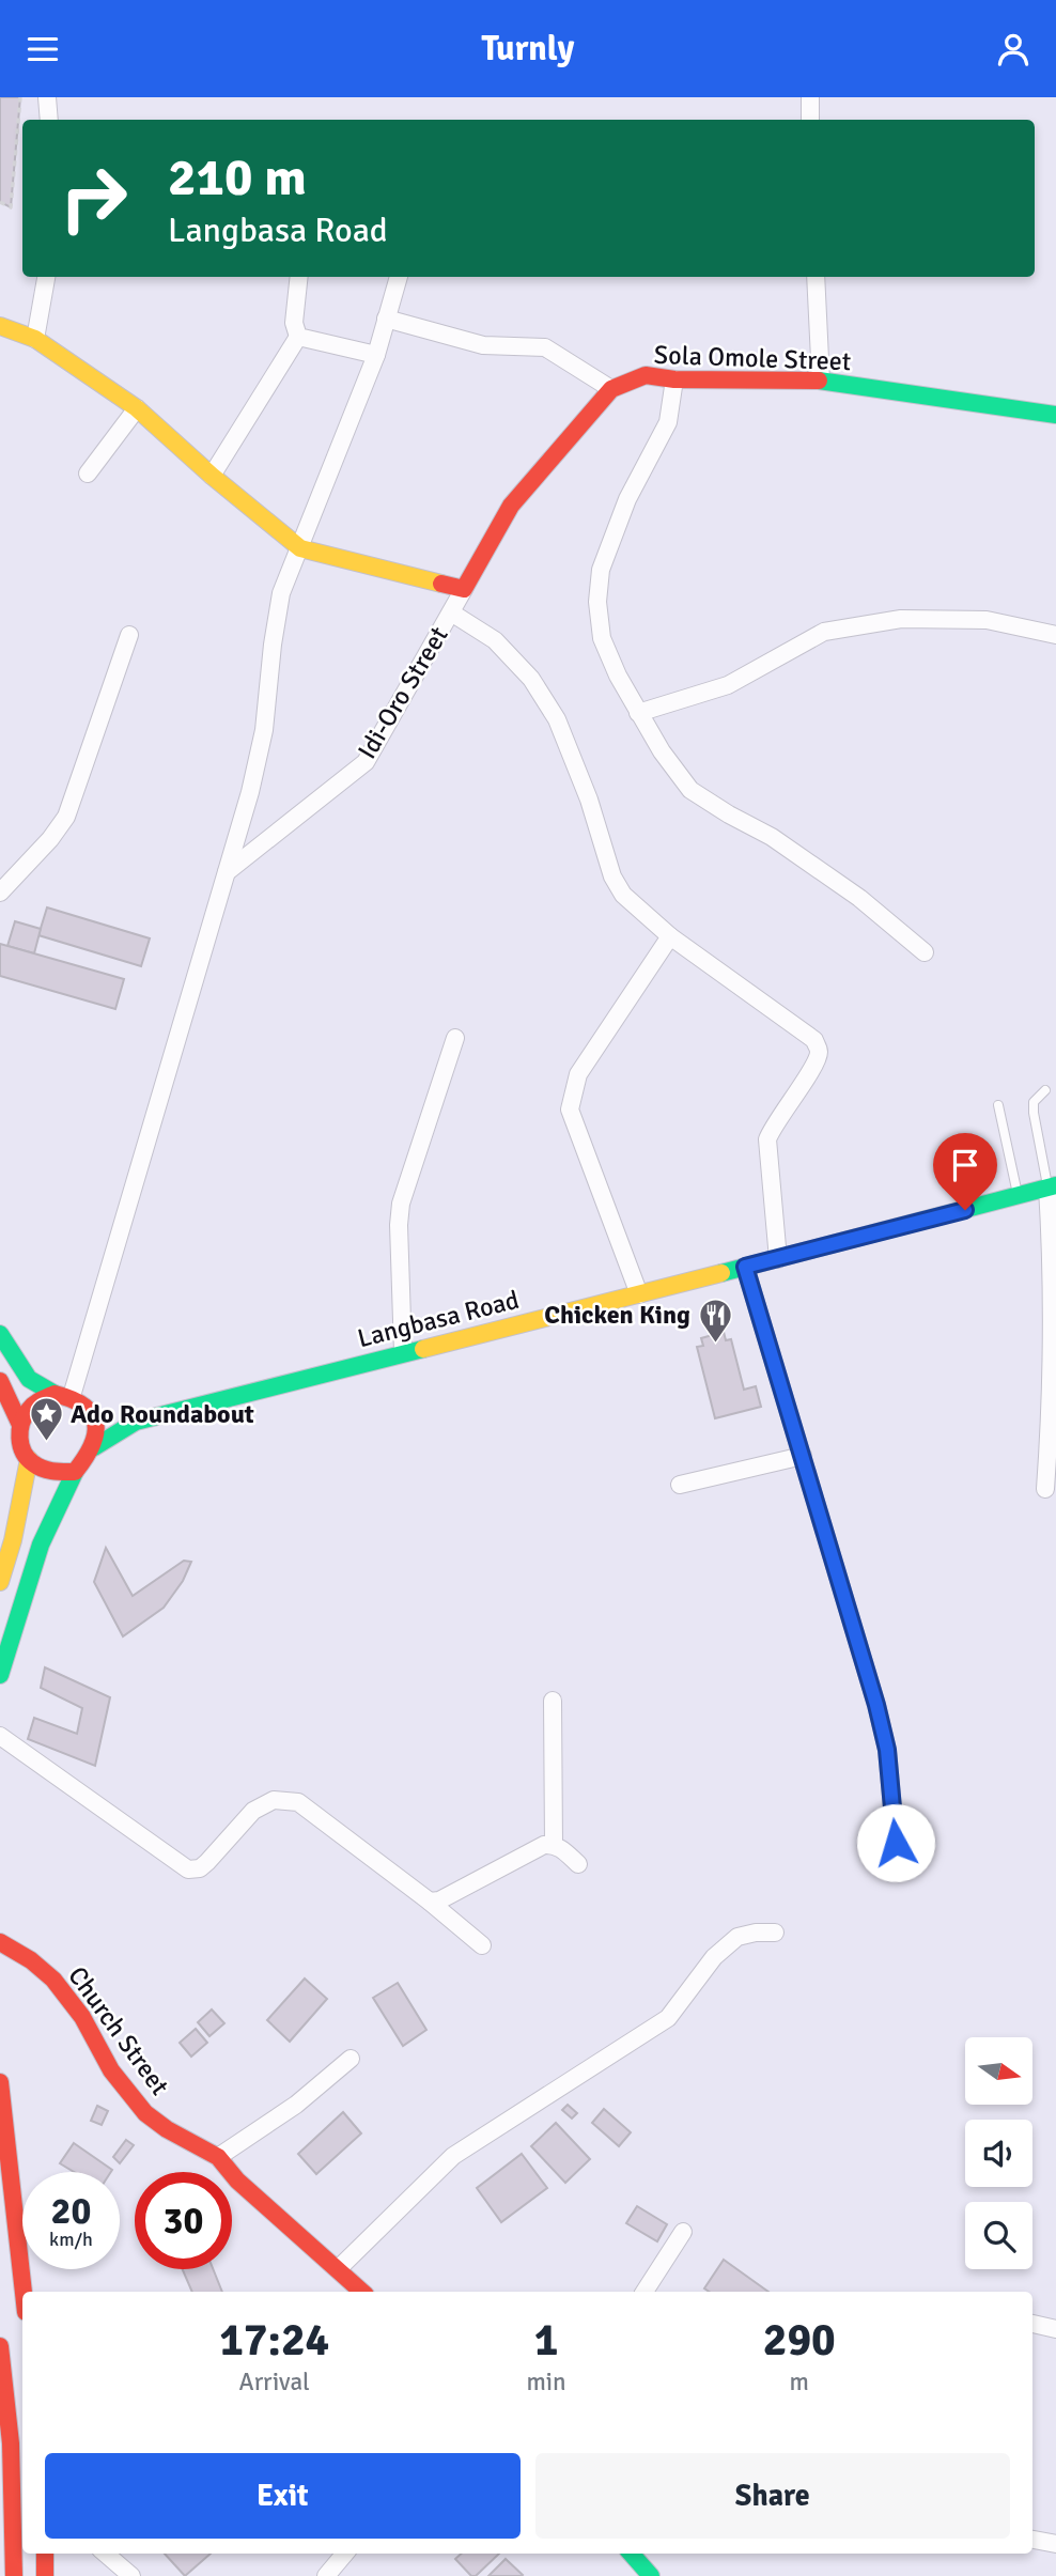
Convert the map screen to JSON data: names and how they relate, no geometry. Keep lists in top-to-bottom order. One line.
{"streets":{"street":["Sola Omole Street","Idi-Oro Street","Langbasa Road","Church Street"]},"crossings":[["Sola Omole Street","Idi-Oro Street"]],"places":{"restaurant":["Chicken King"],"place":["Ado Roundabout"]},"north":"right","page":{"header":"Turnly","turn":["210 m","Langbasa Road"],"speed":"20 km/h","limit":"30","eta":["17:24","Arrival","1","min","290","m"],"buttons":["Exit","Share"]}}
